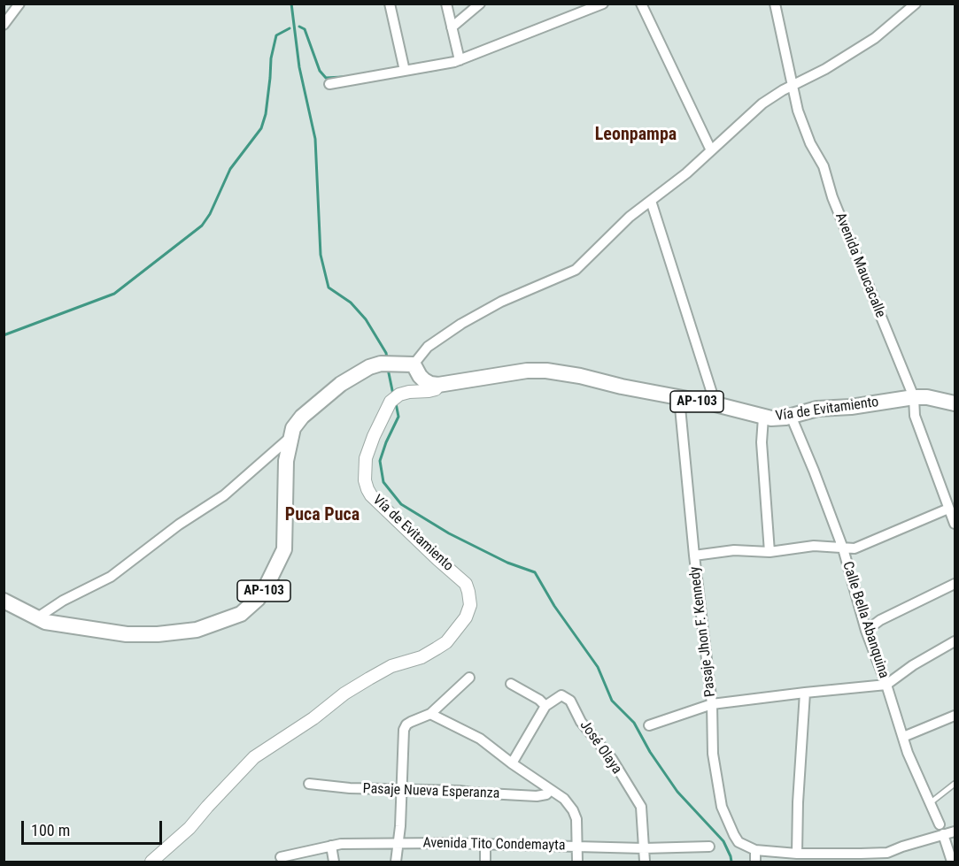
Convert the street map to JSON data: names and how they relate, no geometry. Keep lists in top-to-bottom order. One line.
{"streets":{"main road":["AP-103","Vía de Evitamiento"],"street":["Avenida Maucacalle","Calle Bella Abanquina","Pasaje Jhon F. Kennedy","José Olaya","Pasaje Nueva Esperanza","Avenida Tito Condemayta"]},"crossings":[["Avenida Maucacalle","Vía de Evitamiento"],["Vía de Evitamiento","Calle Bella Abanquina"],["Vía de Evitamiento","Pasaje Jhon F. Kennedy"],["José Olaya","Avenida Tito Condemayta"]],"districts":["Leonpampa","Puca Puca"],"scale_bar":"100 m"}
